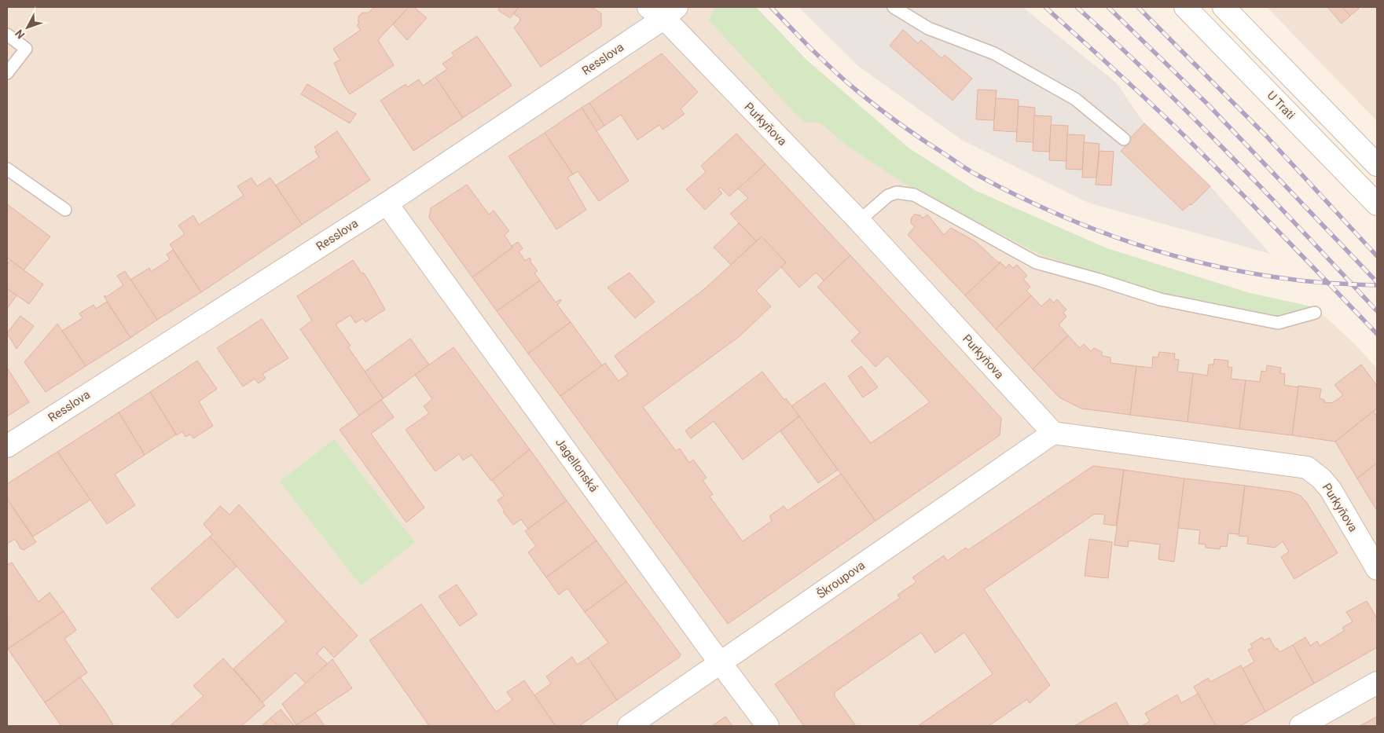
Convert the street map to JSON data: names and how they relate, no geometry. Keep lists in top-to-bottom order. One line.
{"streets":{"street":["Resslova","U Trati","Purkyňova","Jagellonská","Škroupova"]},"crossings":[["Resslova","Purkyňova"],["Resslova","Jagellonská"],["Purkyňova","Škroupova"],["Jagellonská","Škroupova"]],"north":"bottom left"}
